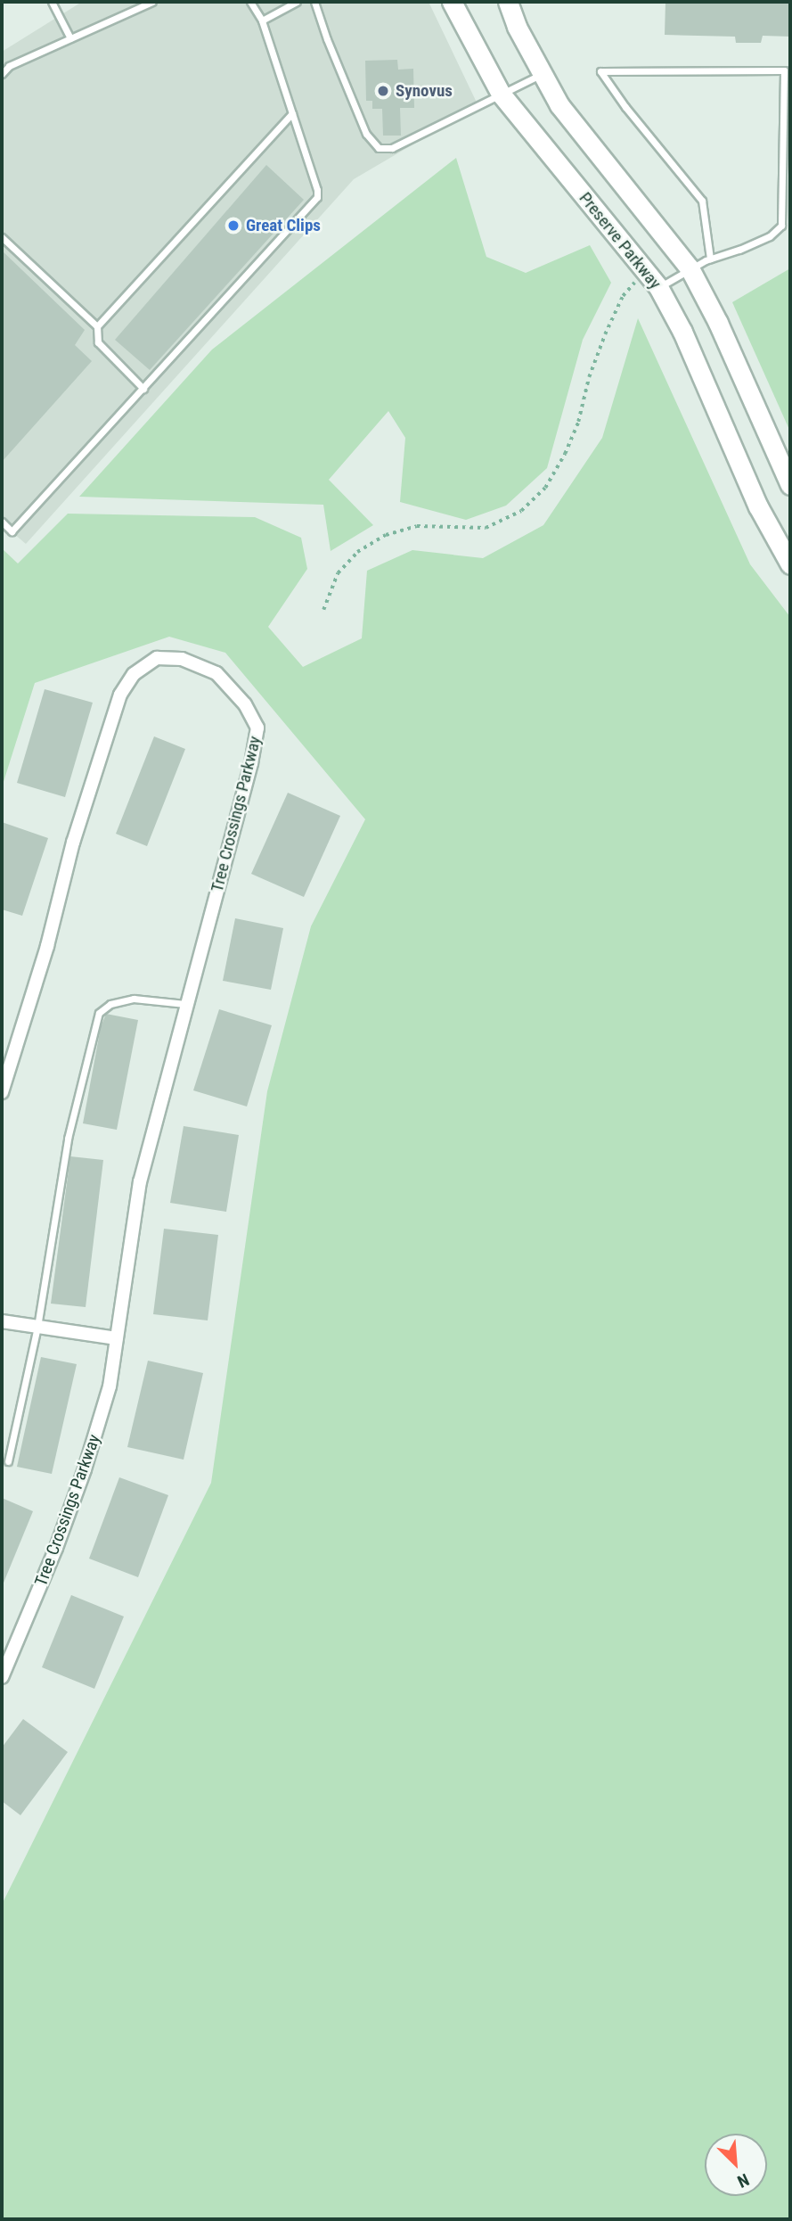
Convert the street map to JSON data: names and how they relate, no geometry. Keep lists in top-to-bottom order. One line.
{"streets":{"street":["Preserve Parkway","Tree Crossings Parkway"]},"places":["Synovus","Great Clips"],"north":"bottom right"}
